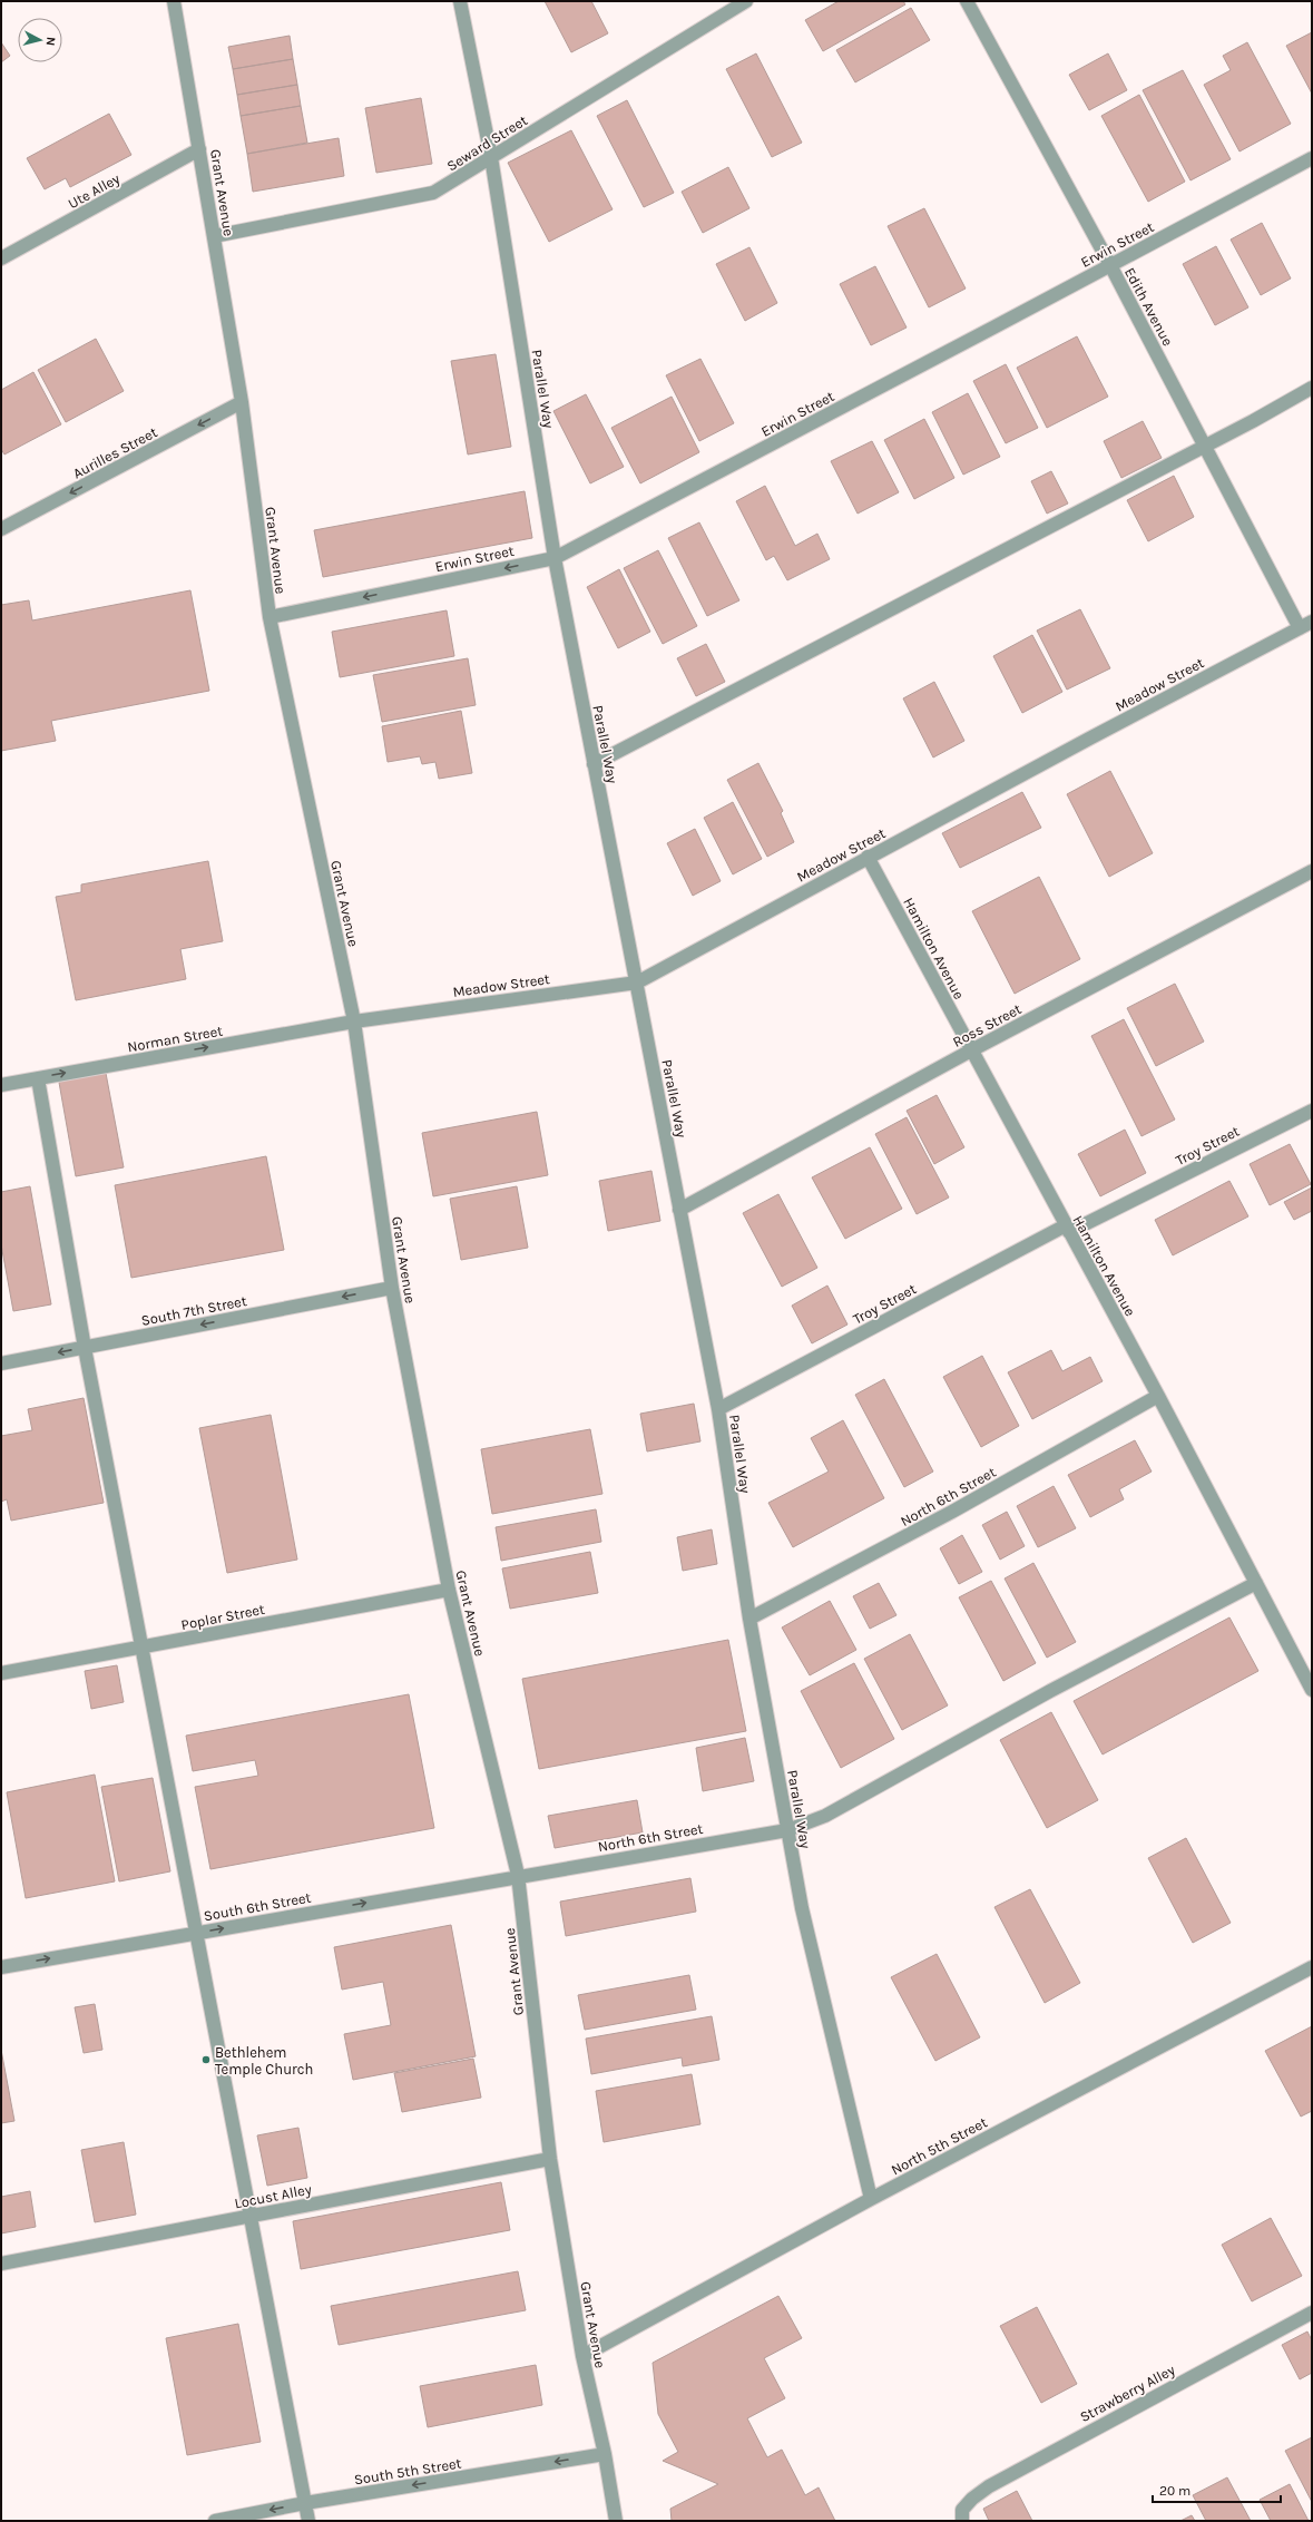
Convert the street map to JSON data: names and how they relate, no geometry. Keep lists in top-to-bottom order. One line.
{"streets":{"street":["Seward Street","Ute Alley","Grant Avenue","Erwin Street","Edith Avenue","Parallel Way","Aurilles Street","Meadow Street","Hamilton Avenue","Ross Street","Norman Street","Troy Street","South 7th Street","North 6th Street","Poplar Street","South 6th Street","North 5th Street","Locust Alley","Strawberry Alley","South 5th Street"]},"crossings":[["Seward Street","Grant Avenue"],["Seward Street","Parallel Way"],["Ute Alley","Grant Avenue"],["Grant Avenue","Erwin Street"],["Grant Avenue","Aurilles Street"],["Grant Avenue","Meadow Street"],["Grant Avenue","Norman Street"],["Grant Avenue","South 7th Street"],["Grant Avenue","North 6th Street"],["Grant Avenue","Poplar Street"],["Grant Avenue","South 6th Street"],["Grant Avenue","North 5th Street"],["Grant Avenue","Locust Alley"],["Grant Avenue","South 5th Street"],["Erwin Street","Edith Avenue"],["Erwin Street","Parallel Way"],["Edith Avenue","Meadow Street"],["Parallel Way","Meadow Street"],["Parallel Way","Ross Street"],["Parallel Way","Troy Street"],["Parallel Way","North 6th Street"],["Parallel Way","North 5th Street"],["Meadow Street","Hamilton Avenue"],["Meadow Street","Norman Street"],["Hamilton Avenue","Ross Street"],["Hamilton Avenue","Troy Street"],["Hamilton Avenue","North 6th Street"],["North 6th Street","South 6th Street"]],"one_way":["Aurilles Street","Norman Street","South 7th Street","South 6th Street","South 5th Street"],"places":["Bethlehem Temple Church"],"scale_bar":"20 m","north":"right"}
